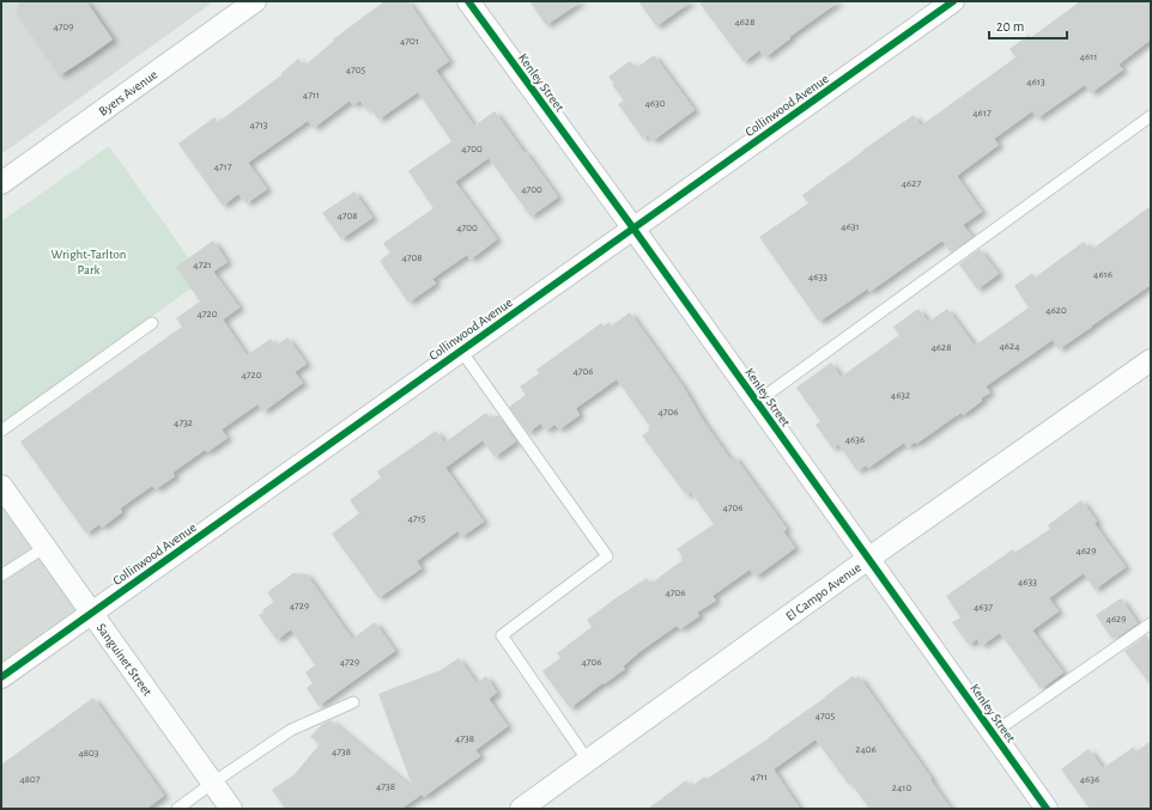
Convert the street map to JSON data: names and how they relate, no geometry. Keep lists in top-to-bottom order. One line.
{"streets":{"street":["Kenley Street","Byers Avenue","Collinwood Avenue","El Campo Avenue","Sanguinet Street"]},"crossings":[["Kenley Street","Collinwood Avenue"],["Kenley Street","El Campo Avenue"],["Collinwood Avenue","Sanguinet Street"]],"parks":["Wright-Tarlton Park"],"house_numbers":["4628","4709","4701","4611","4705","4613","4711","4630","4617","4713","4700","4717","4627","4700","4708","4631","4700","4708","4721","4616","4633","4620","4720","4624","4628","4706","4720","4632","4706","4732","4636","4706","4715","4629","4633","4706","4729","4637","4629","4729","4706","4705","4738","2406","4738","4803","4711","4807","4636","4738","2410"],"scale_bar":"20 m"}
